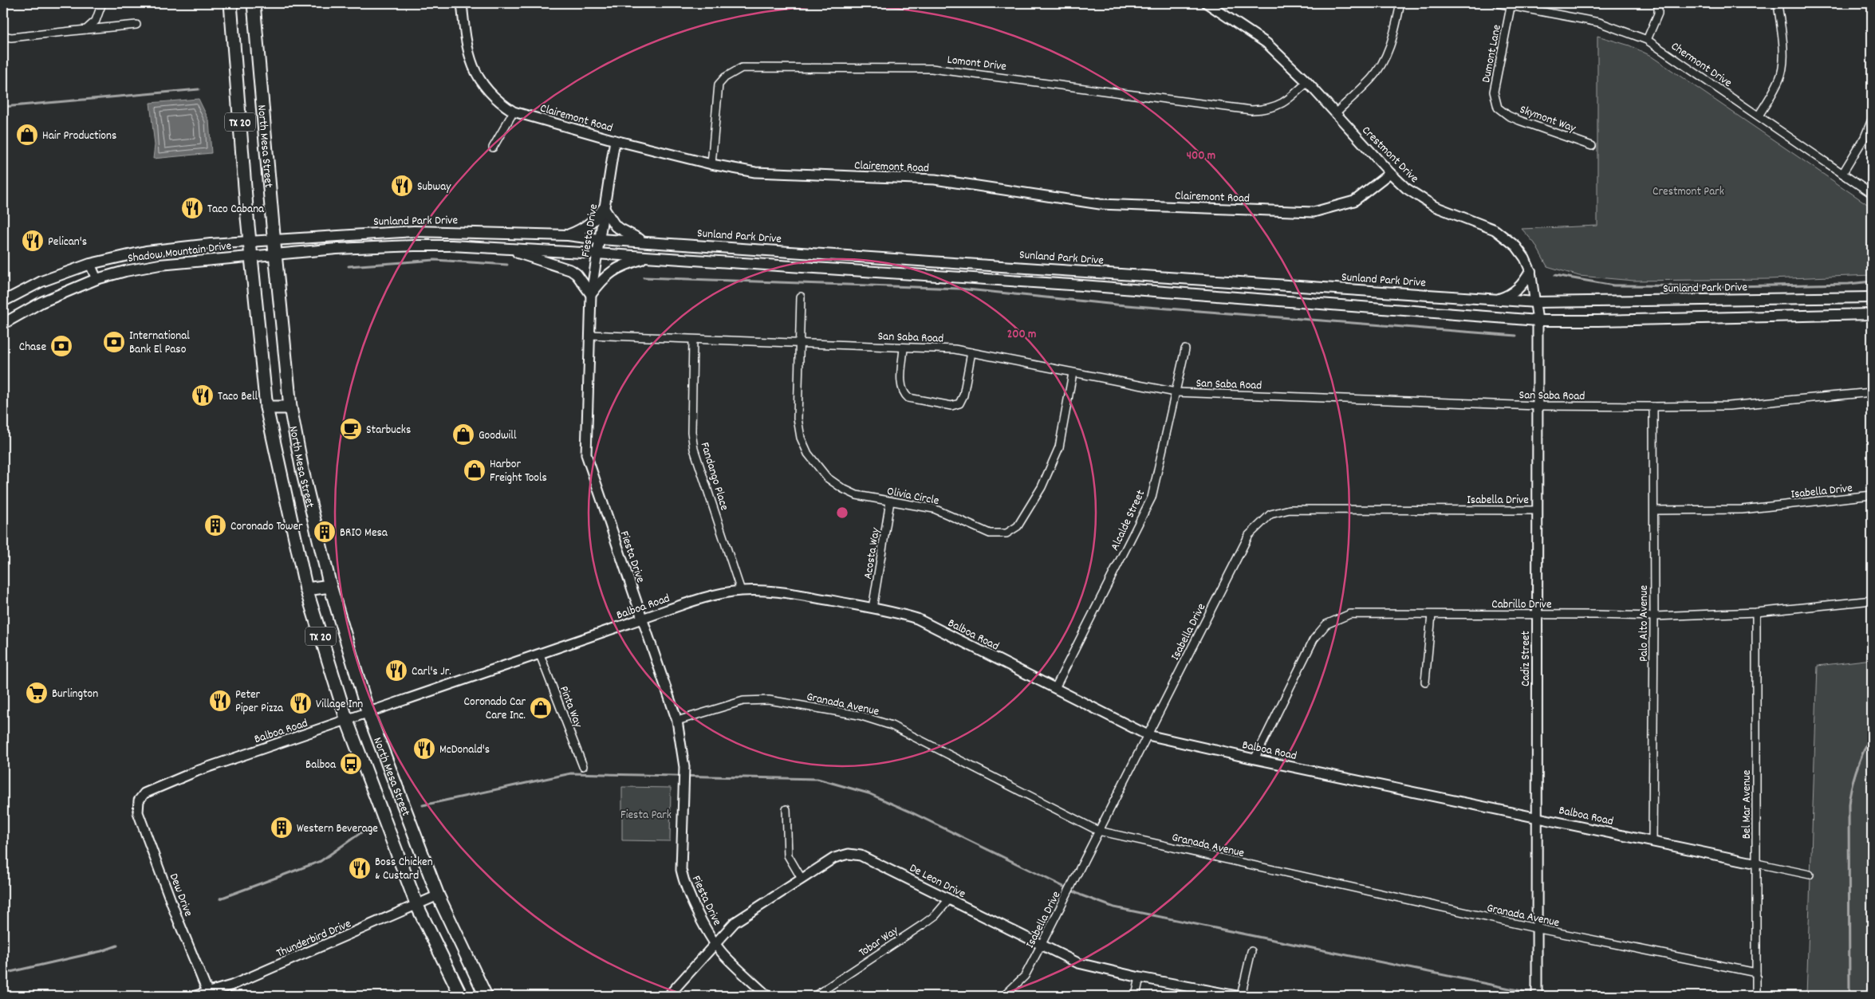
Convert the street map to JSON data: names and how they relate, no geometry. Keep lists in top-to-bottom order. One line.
{"streets":{"main road":["TX 20","North Mesa Street","Sunland Park Drive","Shadow Mountain Drive"],"street":["Dumont Lane","Lomont Drive","Chermont Drive","Clairemont Road","Skymont Way","Crestmont Drive","Fiesta Drive","San Saba Road","Fandango Place","Isabella Drive","Olivia Circle","Alcalde Street","Acosta Way","Cabrillo Drive","Balboa Road","Palo Alto Avenue","Cadiz Street","Granada Avenue","Pinta Way","Bel Mar Avenue","De Leon Drive","Dew Drive","Thunderbird Drive","Tobar Way"]},"crossings":[["Dumont Lane","Chermont Drive"],["Dumont Lane","Skymont Way"],["Lomont Drive","Clairemont Road"],["Lomont Drive","Crestmont Drive"],["Clairemont Road","Crestmont Drive"],["Clairemont Road","Fiesta Drive"],["North Mesa Street","Sunland Park Drive"],["North Mesa Street","Shadow Mountain Drive"],["North Mesa Street","Balboa Road"],["North Mesa Street","Thunderbird Drive"],["Crestmont Drive","Sunland Park Drive"],["Crestmont Drive","Cadiz Street"],["Sunland Park Drive","Fiesta Drive"],["Sunland Park Drive","Shadow Mountain Drive"],["Fiesta Drive","San Saba Road"],["Fiesta Drive","Balboa Road"],["Fiesta Drive","Granada Avenue"],["Fiesta Drive","De Leon Drive"],["San Saba Road","Fandango Place"],["San Saba Road","Olivia Circle"],["San Saba Road","Alcalde Street"],["San Saba Road","Palo Alto Avenue"],["San Saba Road","Cadiz Street"],["Fandango Place","Balboa Road"],["Isabella Drive","Balboa Road"],["Isabella Drive","Palo Alto Avenue"],["Isabella Drive","Cadiz Street"],["Isabella Drive","Granada Avenue"],["Isabella Drive","De Leon Drive"],["Olivia Circle","Acosta Way"],["Alcalde Street","Balboa Road"],["Acosta Way","Balboa Road"],["Cabrillo Drive","Balboa Road"],["Cabrillo Drive","Palo Alto Avenue"],["Cabrillo Drive","Cadiz Street"],["Cabrillo Drive","Bel Mar Avenue"],["Balboa Road","Palo Alto Avenue"],["Balboa Road","Cadiz Street"],["Balboa Road","Pinta Way"],["Balboa Road","Bel Mar Avenue"],["Balboa Road","Dew Drive"],["Cadiz Street","Granada Avenue"],["Granada Avenue","Bel Mar Avenue"],["De Leon Drive","Tobar Way"],["Dew Drive","Thunderbird Drive"]],"parks":["Crestmont Park","Fiesta Park"],"places":{"shop":["Hair Productions","Goodwill","Harbor Freight Tools","Coronado Car Care Inc."],"restaurant":["Subway","Taco Cabana","Pelican's","Taco Bell","Carl's Jr.","Peter Piper Pizza","Village Inn","McDonald's","Boss Chicken & Custard"],"bank":["International Bank El Paso","Chase"],"cafe":["Starbucks"],"building":["Coronado Tower","BRIO Mesa","Western Beverage"],"supermarket":["Burlington"],"bus stop":["Balboa"]},"rings":["400 m","200 m"]}
